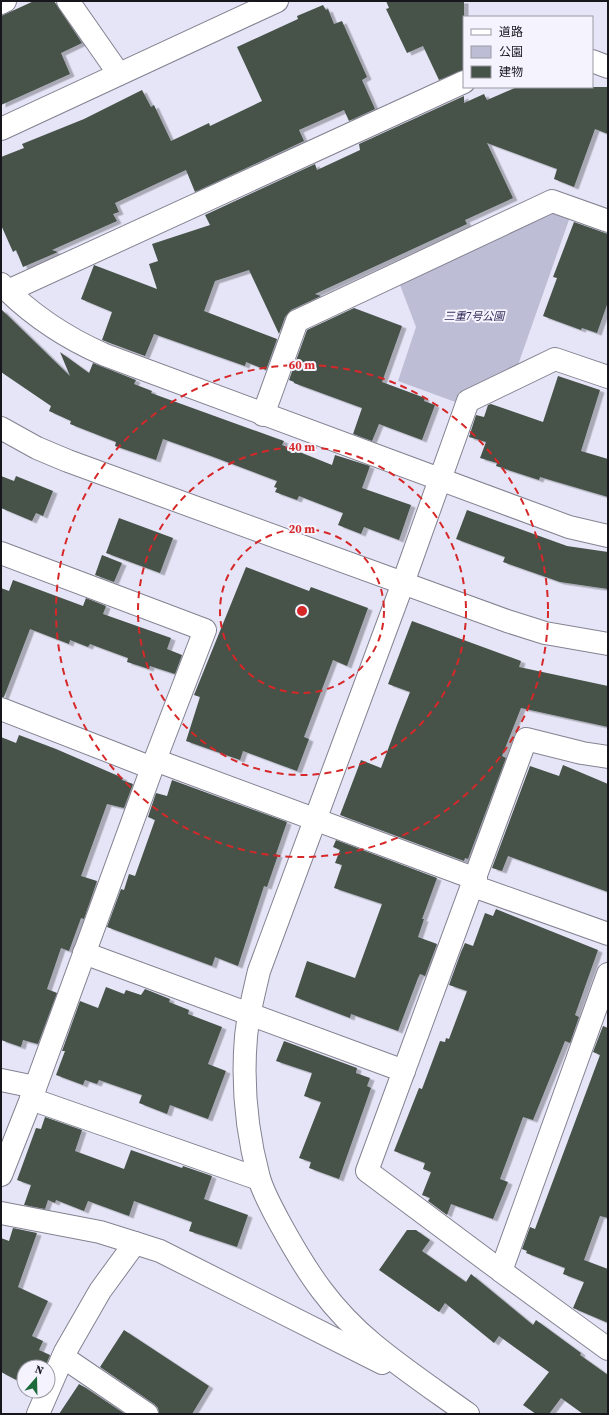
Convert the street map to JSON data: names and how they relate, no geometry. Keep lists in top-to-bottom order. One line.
{"parks":["三重7号公園"],"legend":["道路","公園","建物"],"north":"top","rings":["60 m","40 m","20 m"]}
